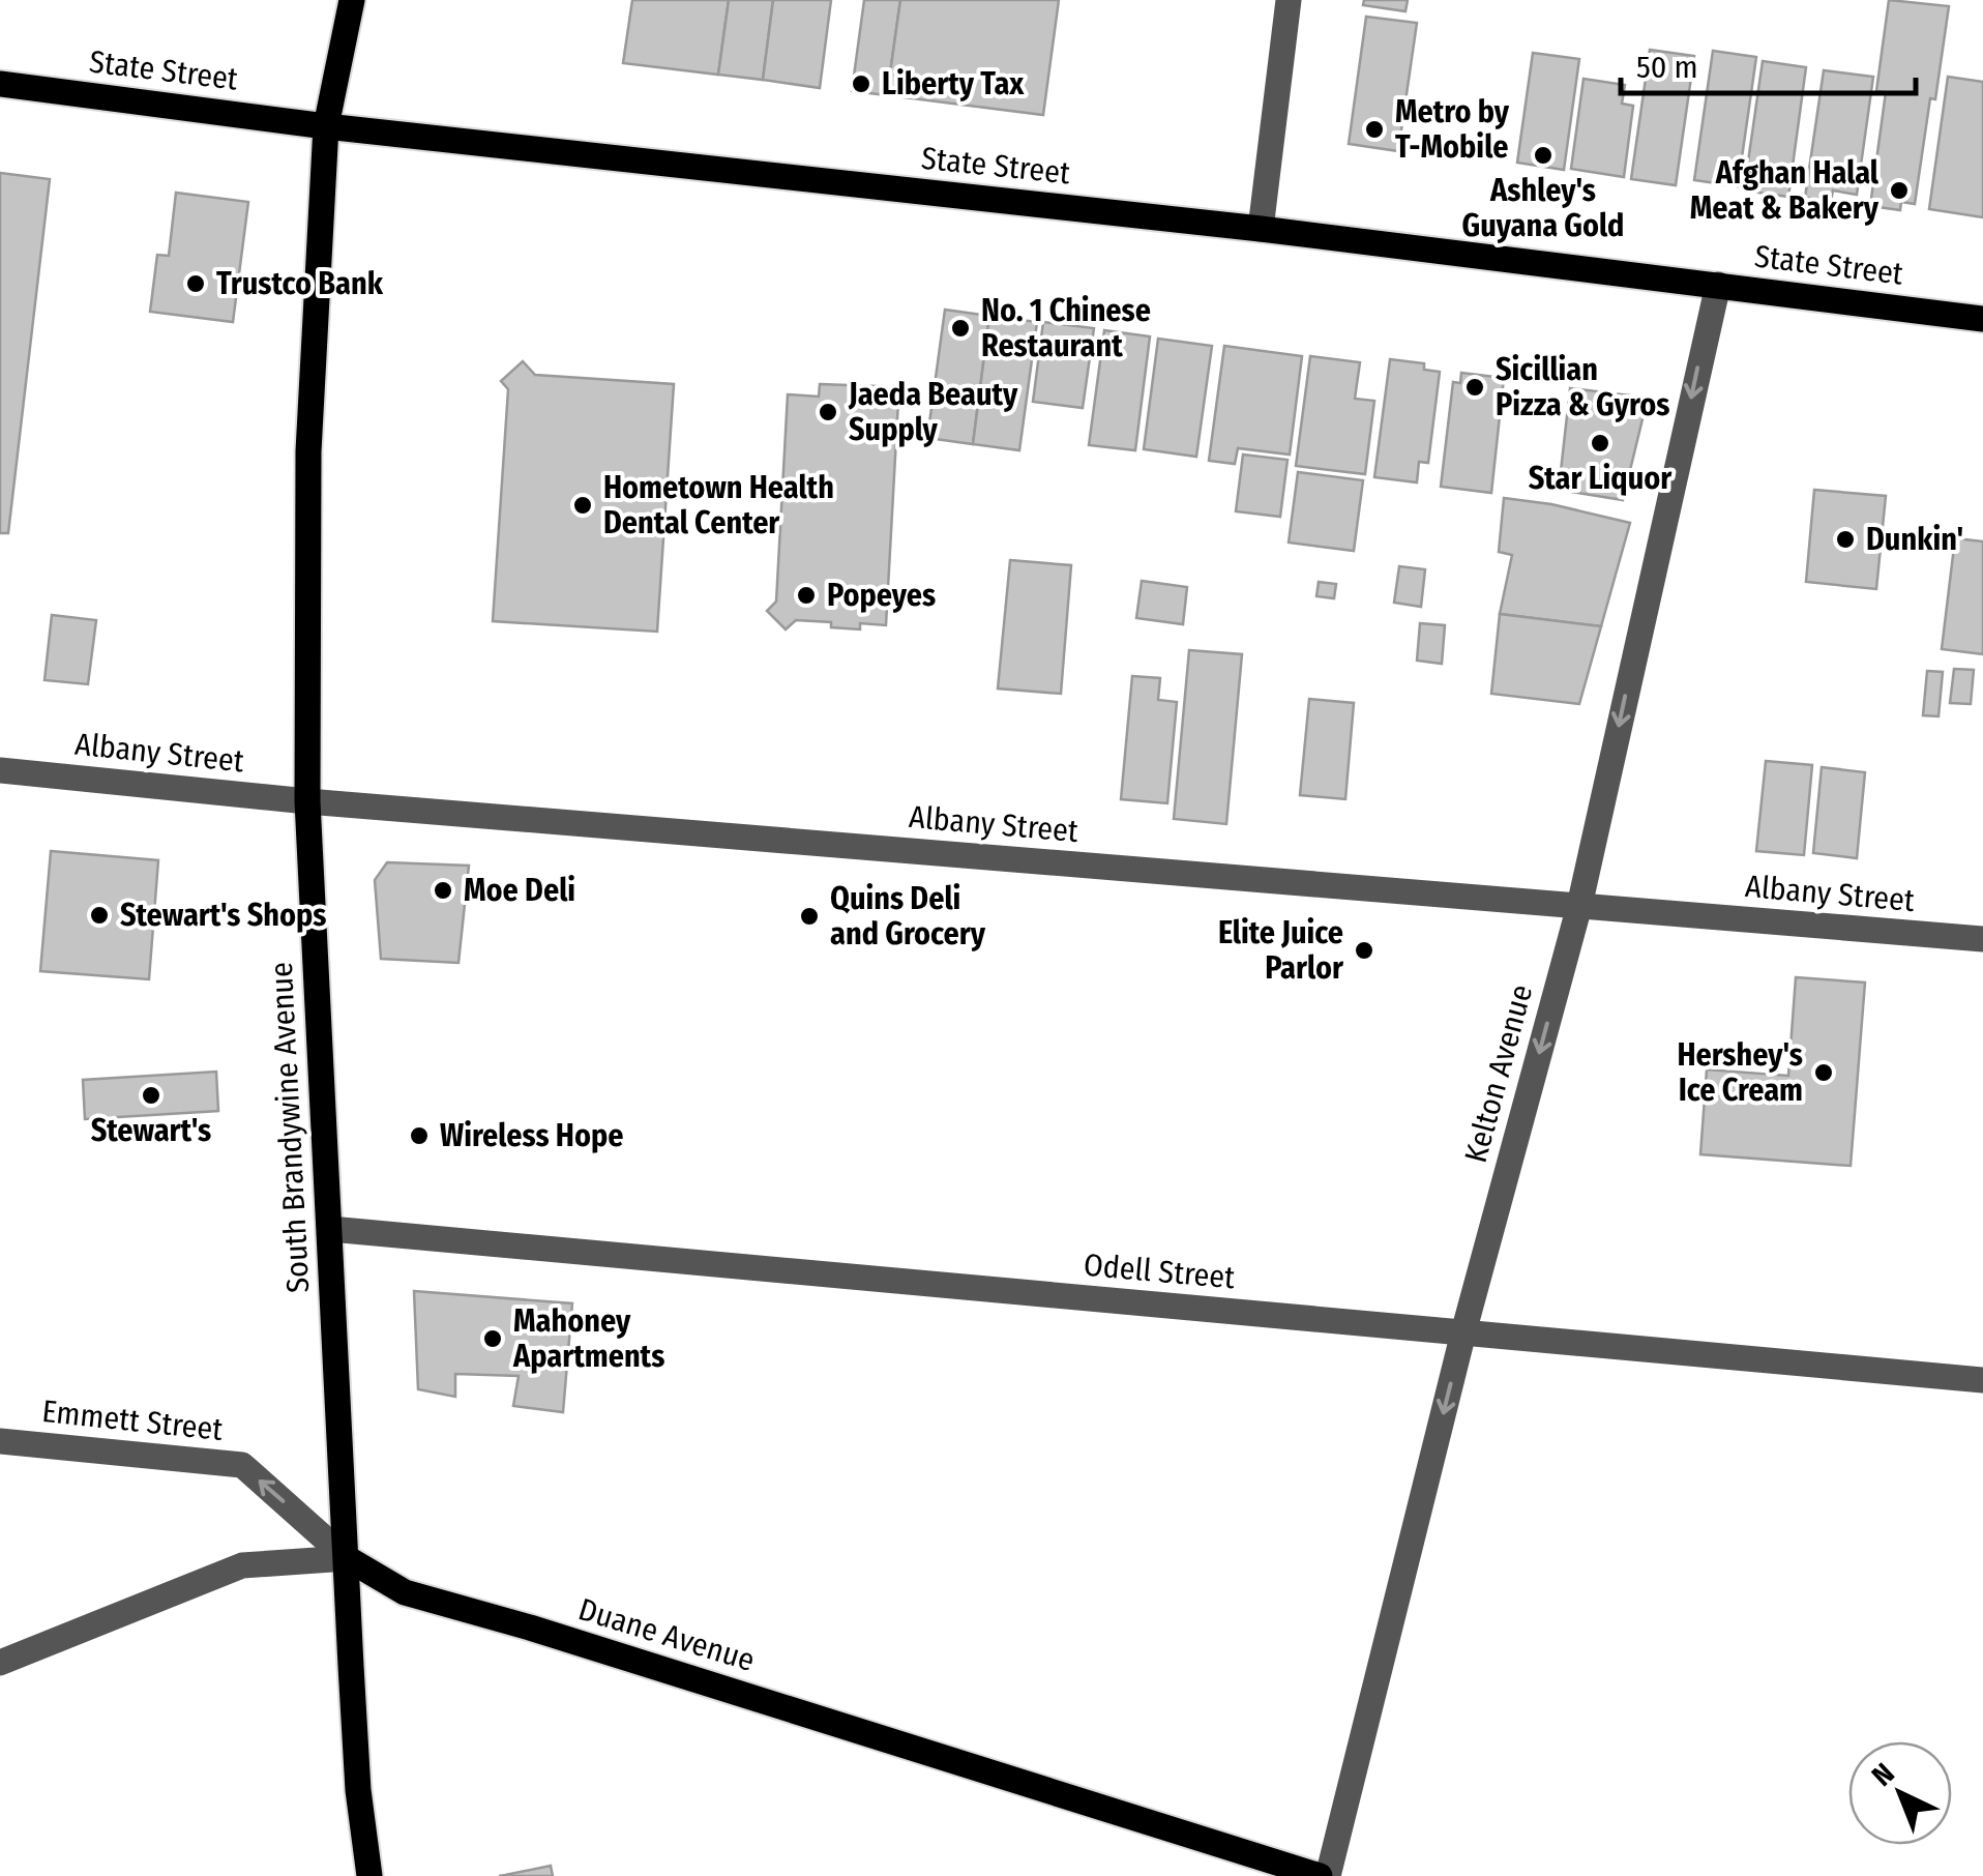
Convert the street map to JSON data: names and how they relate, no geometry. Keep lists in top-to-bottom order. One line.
{"streets":{"main road":["State Street","South Brandywine Avenue","Duane Avenue"],"street":["Albany Street","Kelton Avenue","Odell Street","Emmett Street"]},"crossings":[["State Street","Kelton Avenue"],["State Street","South Brandywine Avenue"],["Albany Street","Kelton Avenue"],["Albany Street","South Brandywine Avenue"],["Kelton Avenue","Odell Street"],["South Brandywine Avenue","Odell Street"],["South Brandywine Avenue","Emmett Street"],["South Brandywine Avenue","Duane Avenue"],["Emmett Street","Duane Avenue"]],"one_way":["Kelton Avenue","Emmett Street"],"places":["Liberty Tax","Metro by T-Mobile","Ashley's Guyana Gold","Afghan Halal Meat & Bakery","Trustco Bank","No. 1 Chinese Restaurant","Sicillian Pizza & Gyros","Jaeda Beauty Supply","Star Liquor","Hometown Health Dental Center","Dunkin'","Popeyes","Moe Deli","Stewart's Shops","Quins Deli and Grocery","Elite Juice Parlor","Hershey's Ice Cream","Stewart's","Wireless Hope","Mahoney Apartments"],"scale_bar":"50 m","north":"top left"}
